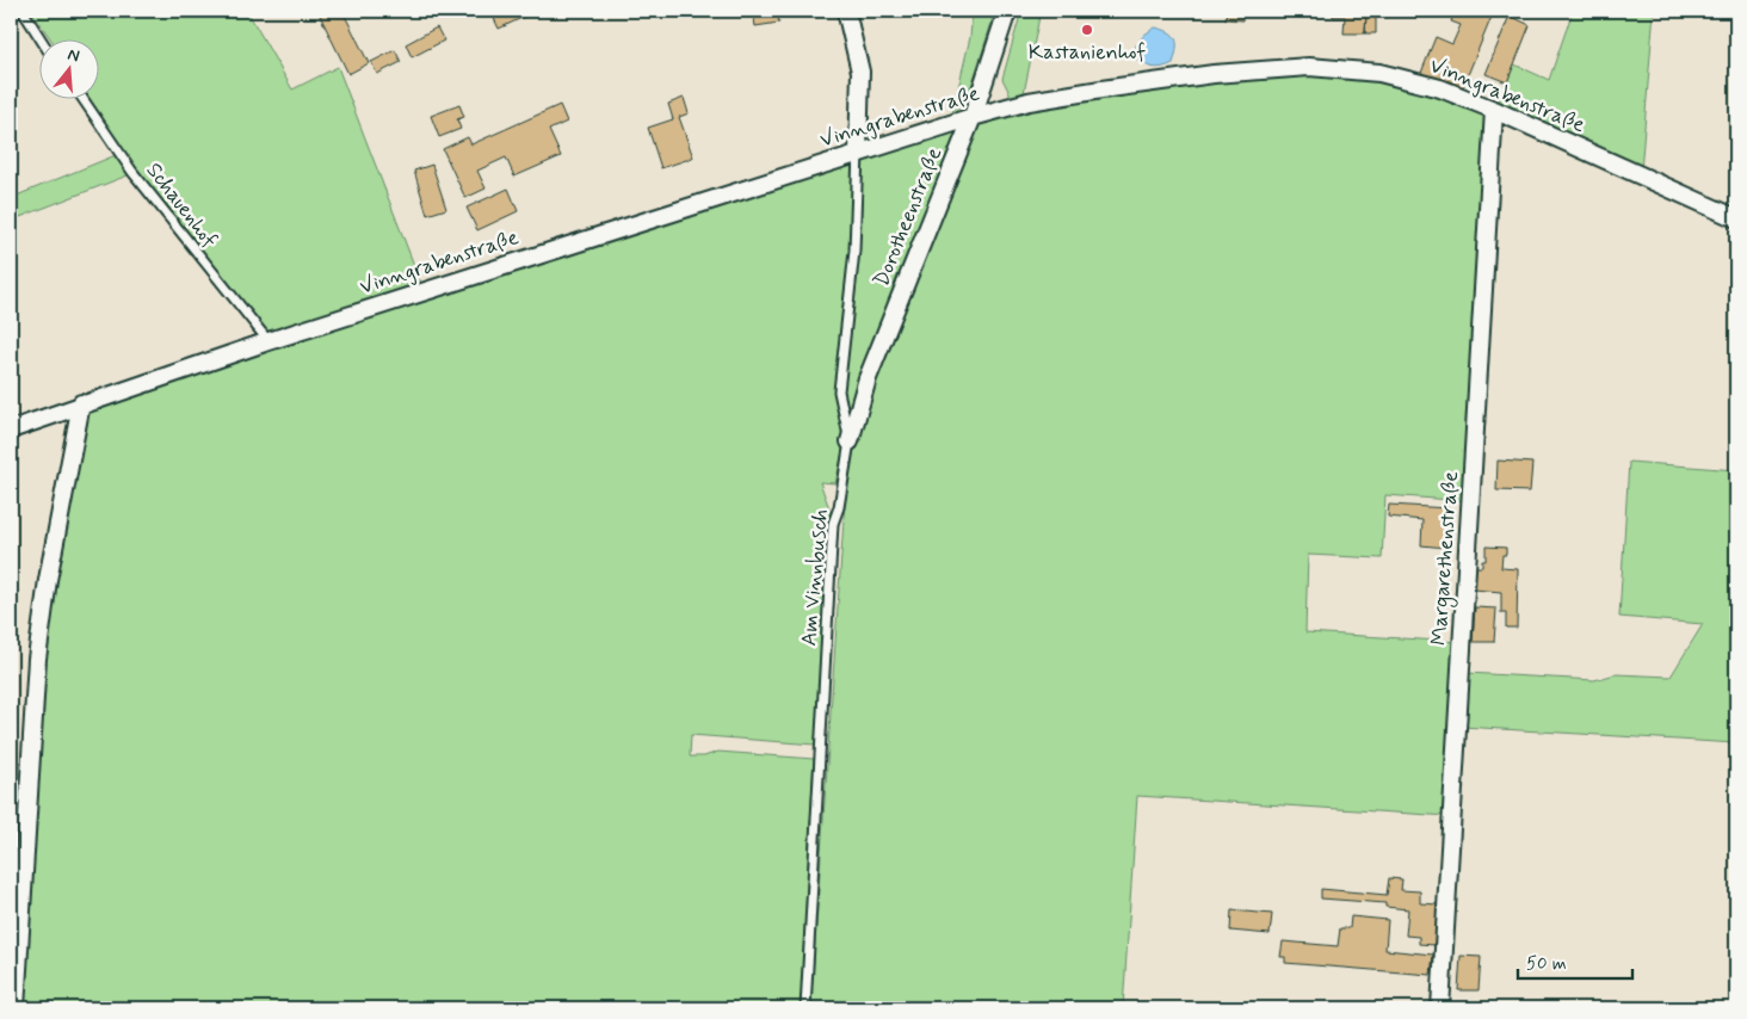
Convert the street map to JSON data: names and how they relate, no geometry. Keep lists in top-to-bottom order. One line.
{"streets":{"street":["Vinngrabenstraße","Dorotheenstraße","Margarethenstraße"],"lane":["Schauenhof","Am Vinnbusch"]},"crossings":[["Vinngrabenstraße","Schauenhof"],["Vinngrabenstraße","Dorotheenstraße"],["Vinngrabenstraße","Margarethenstraße"],["Vinngrabenstraße","Am Vinnbusch"],["Dorotheenstraße","Am Vinnbusch"]],"places":["Kastanienhof"],"scale_bar":"50 m","north":"top"}
